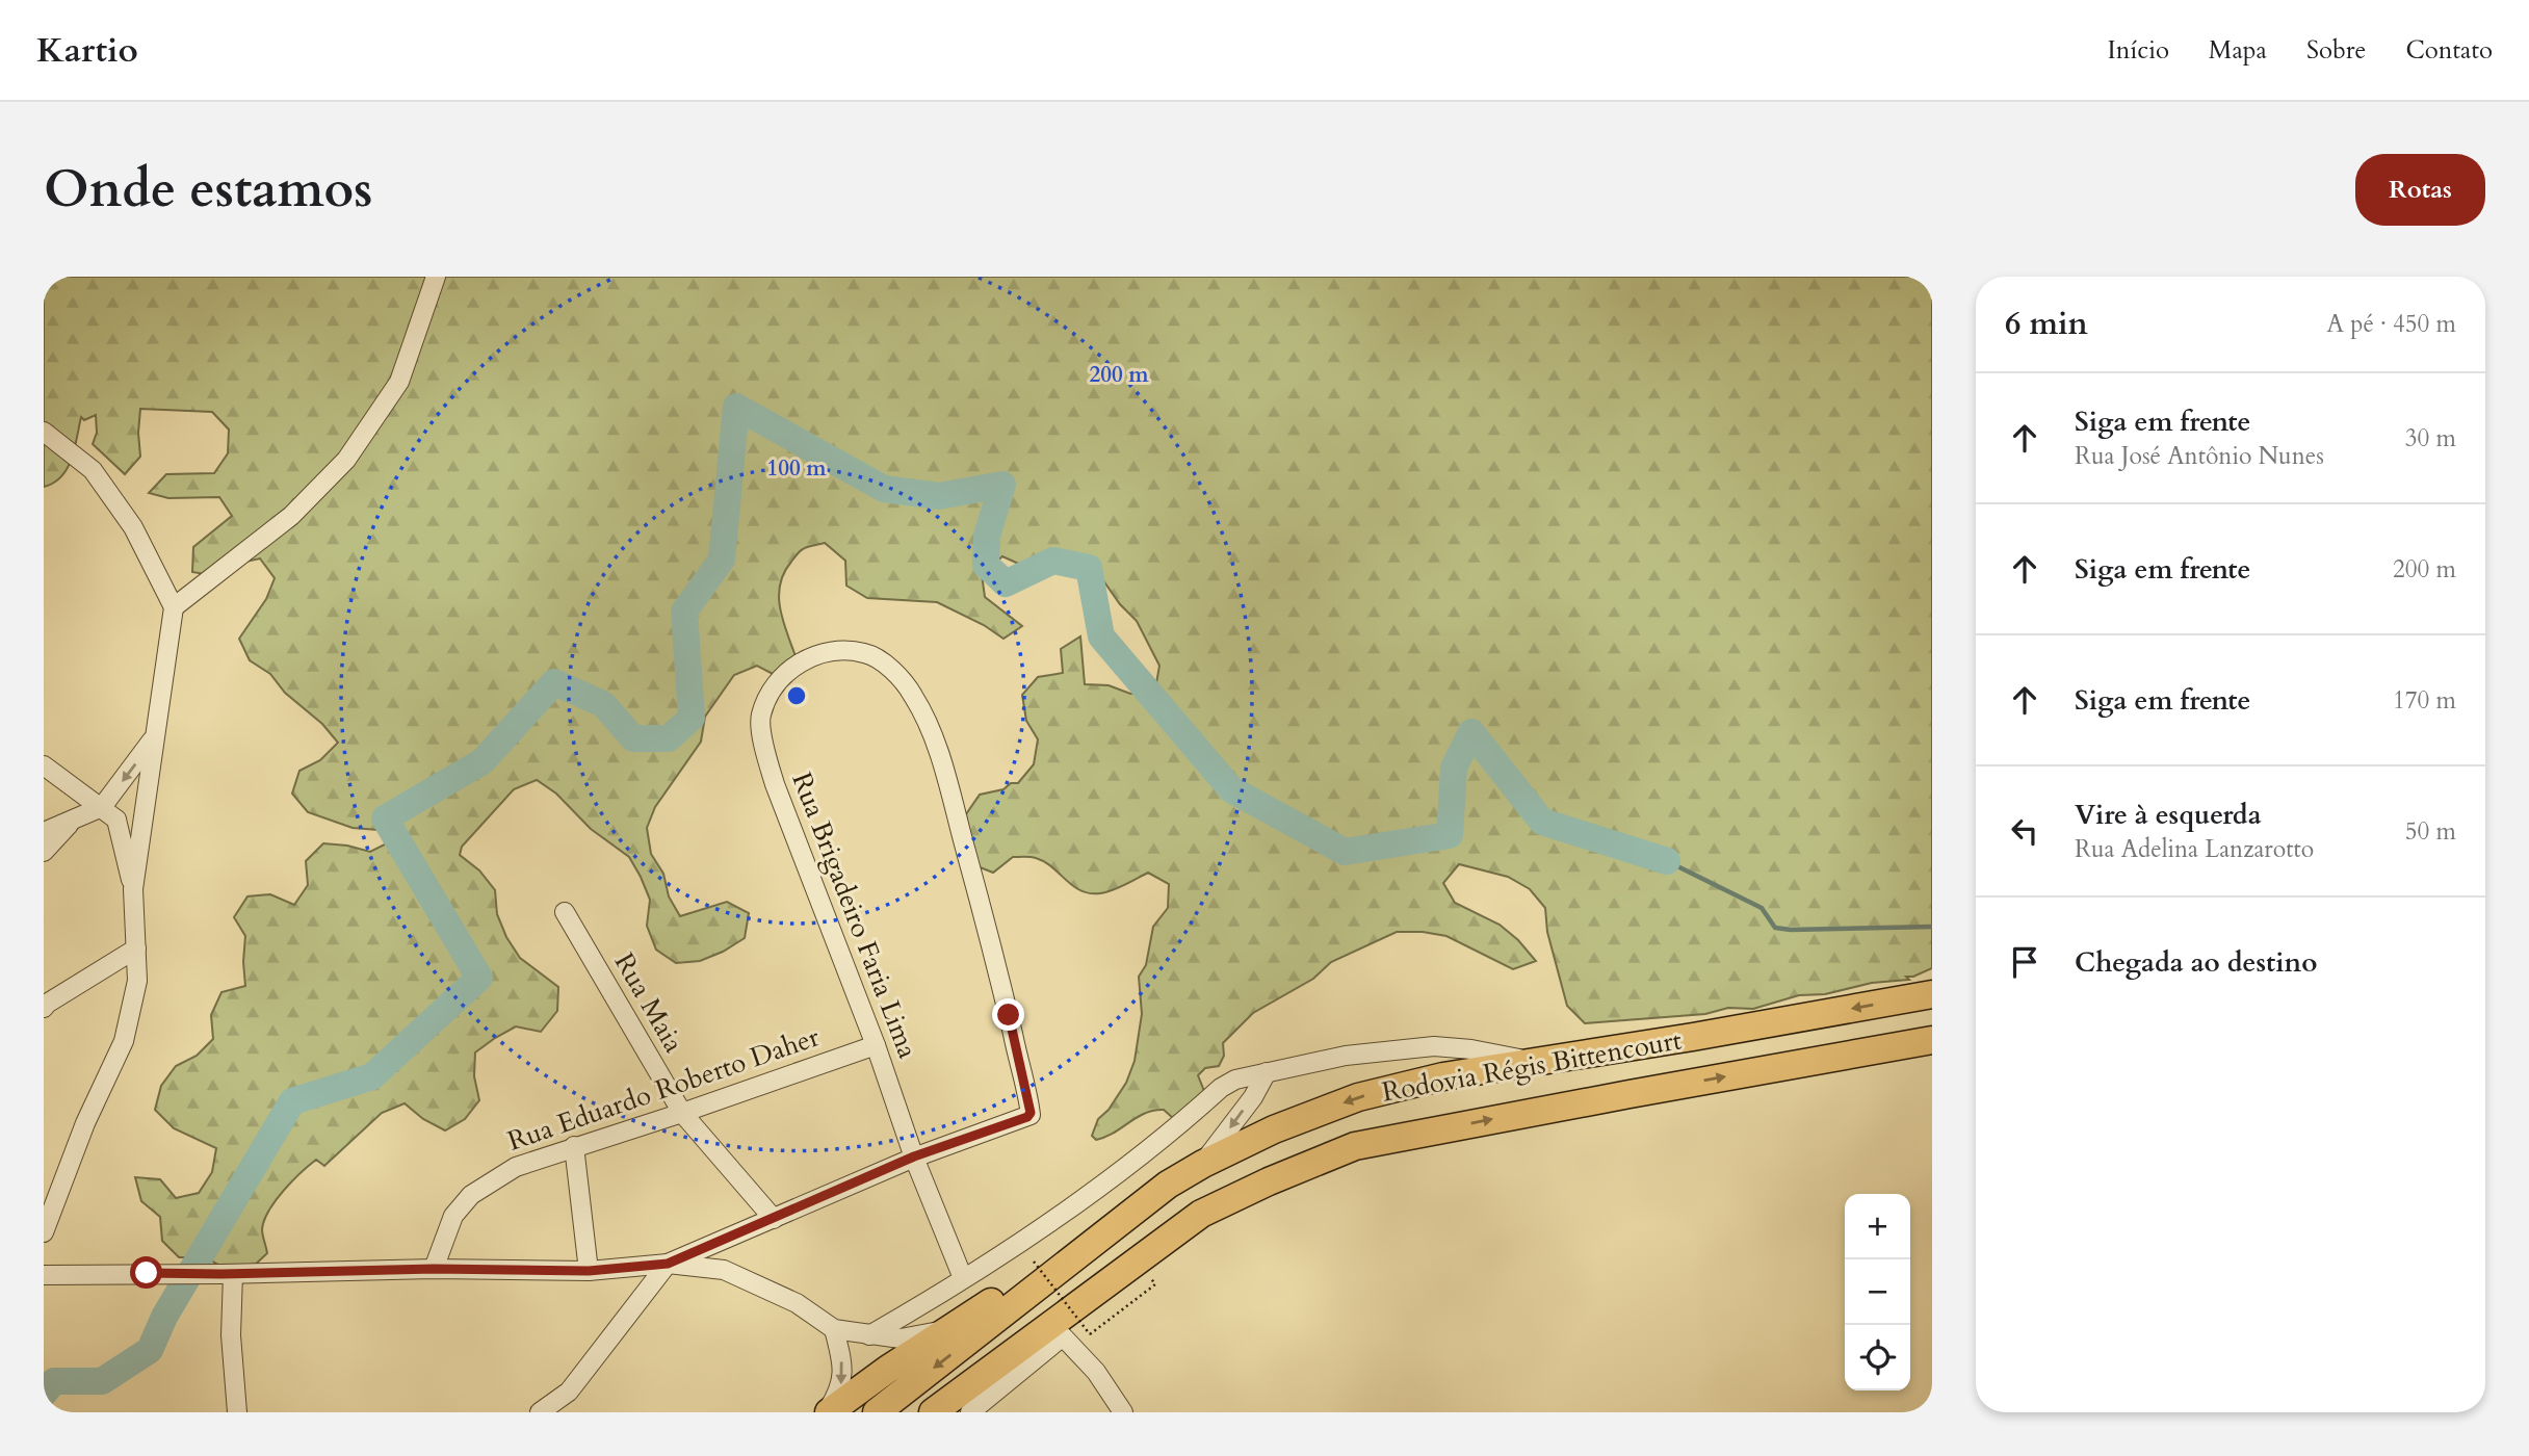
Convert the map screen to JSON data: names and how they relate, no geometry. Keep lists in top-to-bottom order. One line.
{"streets":{"highway":["Rodovia Régis Bittencourt"],"street":["Rua Brigadeiro Faria Lima","Rua Maia","Rua Eduardo Roberto Daher"]},"crossings":[["Rua Brigadeiro Faria Lima","Rua Eduardo Roberto Daher"],["Rua Maia","Rua Eduardo Roberto Daher"]],"page":{"header":"Kartio","nav":["Início","Mapa","Sobre","Contato"],"buttons":"Rotas","title":"Onde estamos","heading":["6 min","A pé · 450 m"],"list":[["Siga em frente","Rua José Antônio Nunes","30 m"],["Siga em frente","200 m"],["Siga em frente","170 m"],["Vire à esquerda","Rua Adelina Lanzarotto","50 m"],"Chegada ao destino"],"map_buttons":["+","−"]},"rings":["200 m","100 m"]}
